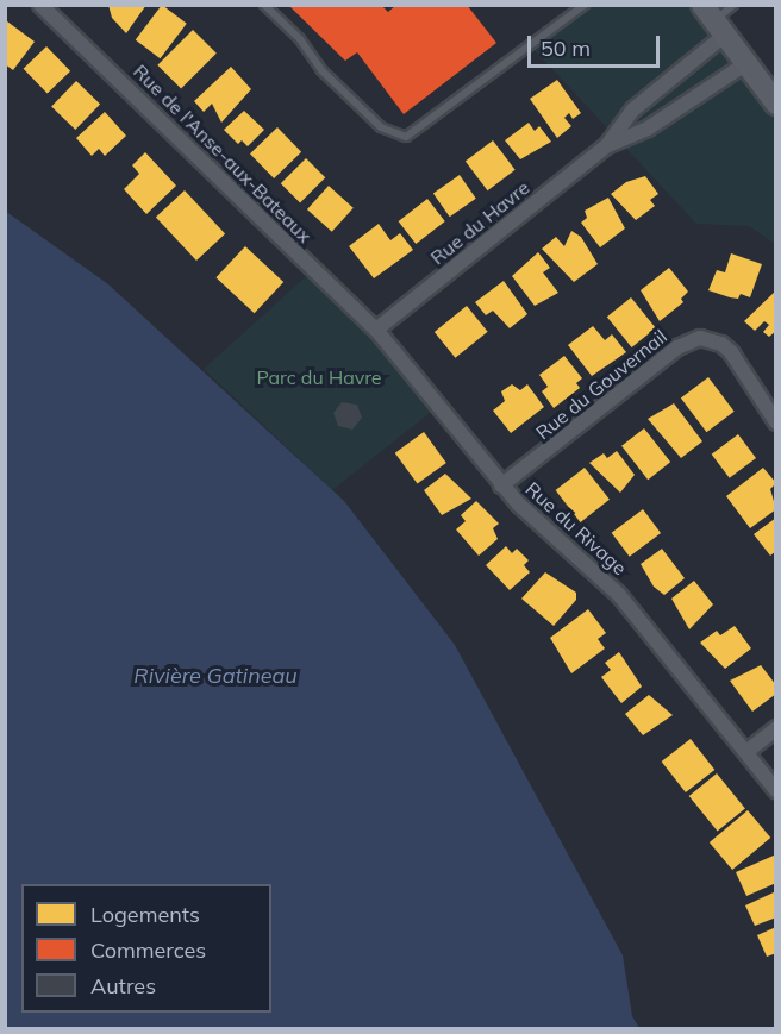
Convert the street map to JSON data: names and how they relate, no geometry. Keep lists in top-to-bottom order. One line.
{"streets":{"street":["Rue de l'Anse-aux-Bateaux","Rue du Havre","Rue du Gouvernail","Rue du Rivage"]},"crossings":[["Rue de l'Anse-aux-Bateaux","Rue du Havre"],["Rue de l'Anse-aux-Bateaux","Rue du Rivage"],["Rue du Havre","Rue du Rivage"],["Rue du Gouvernail","Rue du Rivage"]],"water":["Rivière Gatineau"],"parks":["Parc du Havre"],"legend":["Logements","Commerces","Autres"],"scale_bar":"50 m"}
